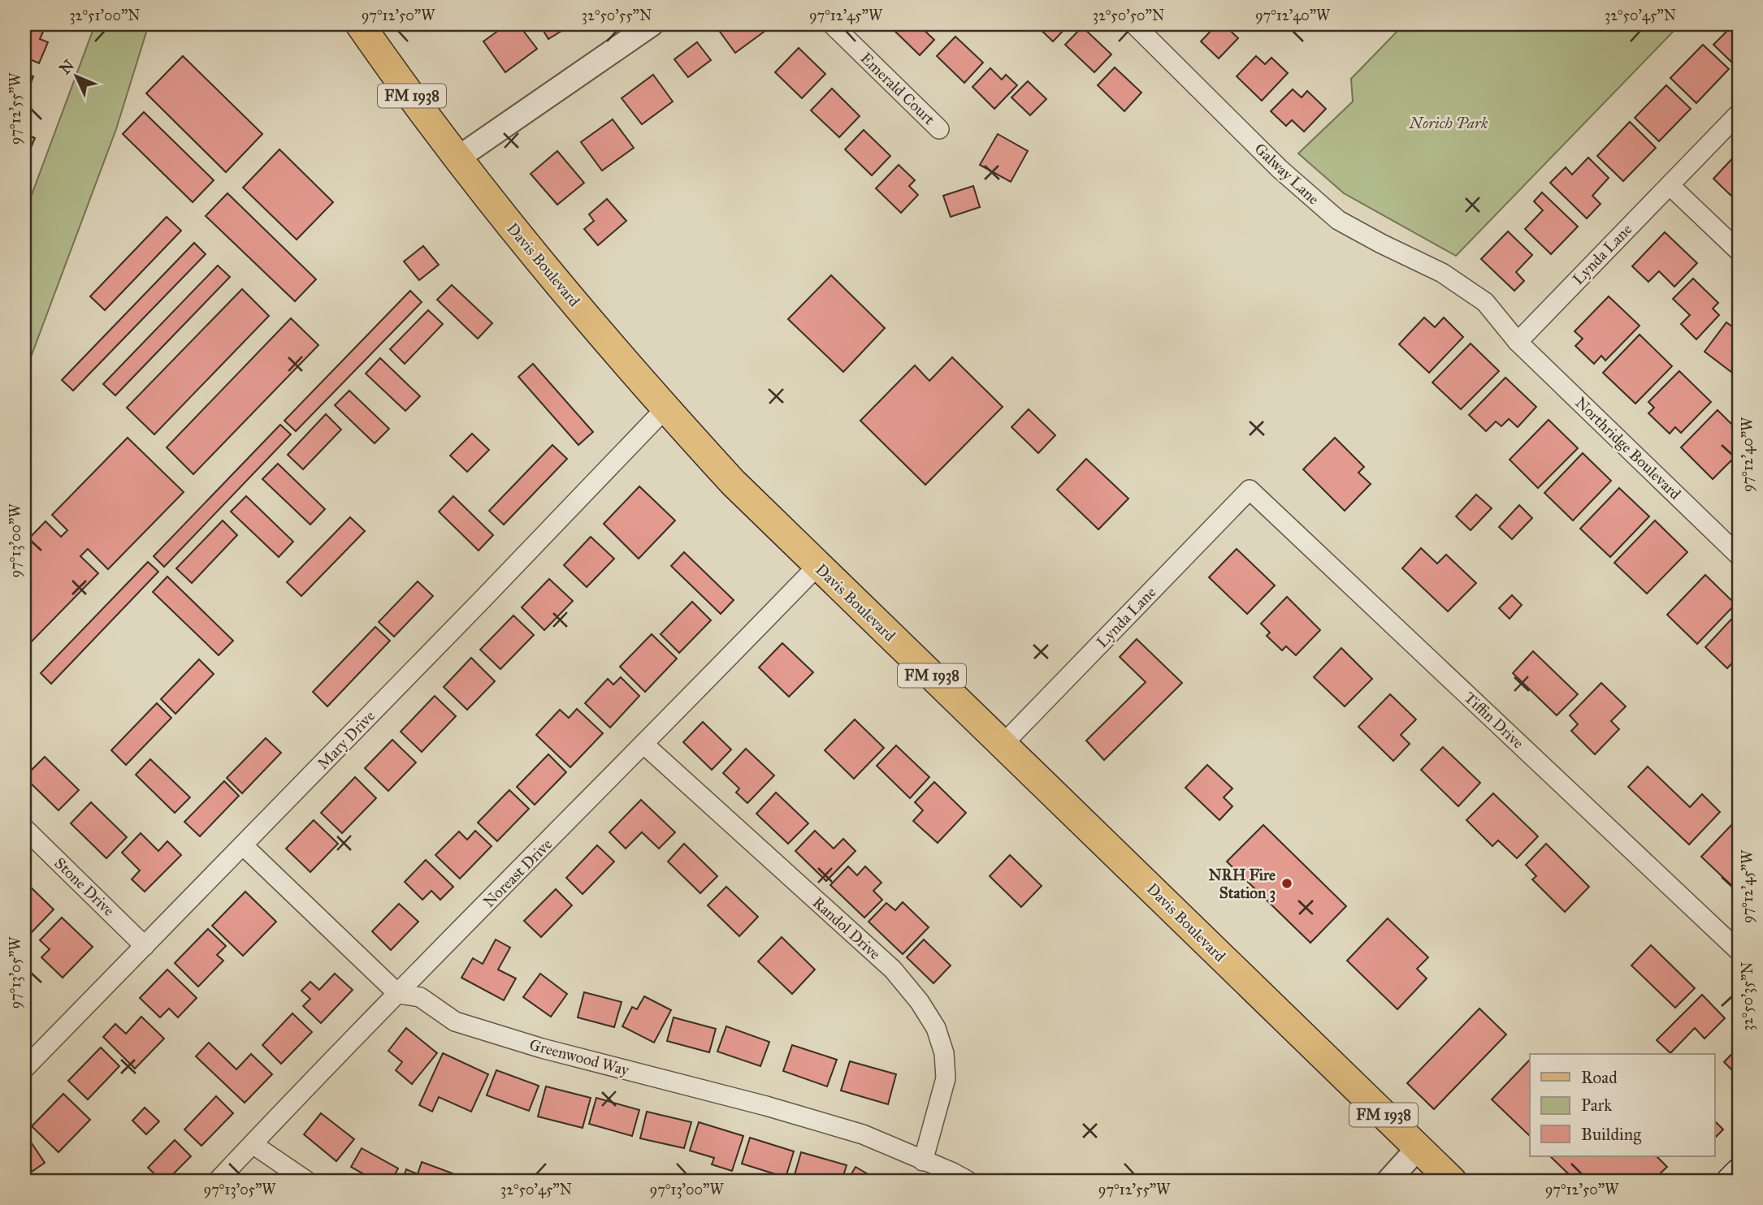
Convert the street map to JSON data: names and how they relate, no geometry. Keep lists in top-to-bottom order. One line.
{"streets":{"main road":["FM 1938","Davis Boulevard"],"street":["Emerald Court","Galway Lane","Lynda Lane","Northridge Boulevard","Tiffin Drive","Mary Drive","Noreast Drive","Stone Drive","Randol Drive","Greenwood Way"]},"crossings":[["Galway Lane","Lynda Lane"],["Galway Lane","Northridge Boulevard"],["Lynda Lane","Davis Boulevard"],["Lynda Lane","Northridge Boulevard"],["Lynda Lane","Tiffin Drive"],["Davis Boulevard","Mary Drive"],["Davis Boulevard","Noreast Drive"],["Mary Drive","Stone Drive"],["Mary Drive","Greenwood Way"],["Noreast Drive","Randol Drive"],["Noreast Drive","Greenwood Way"],["Randol Drive","Greenwood Way"]],"parks":["Norich Park"],"places":["NRH Fire Station 3"],"legend":["Road","Park","Building"],"north":"top left","coordinates":["32°51'00\"N","97°12'50\"W","32°50'55\"N","97°12'45\"W","32°50'50\"N","97°12'40\"W","32°50'45\"N","97°12'55\"W","97°13'00\"W","97°13'05\"W","32°50'35\"N"]}
